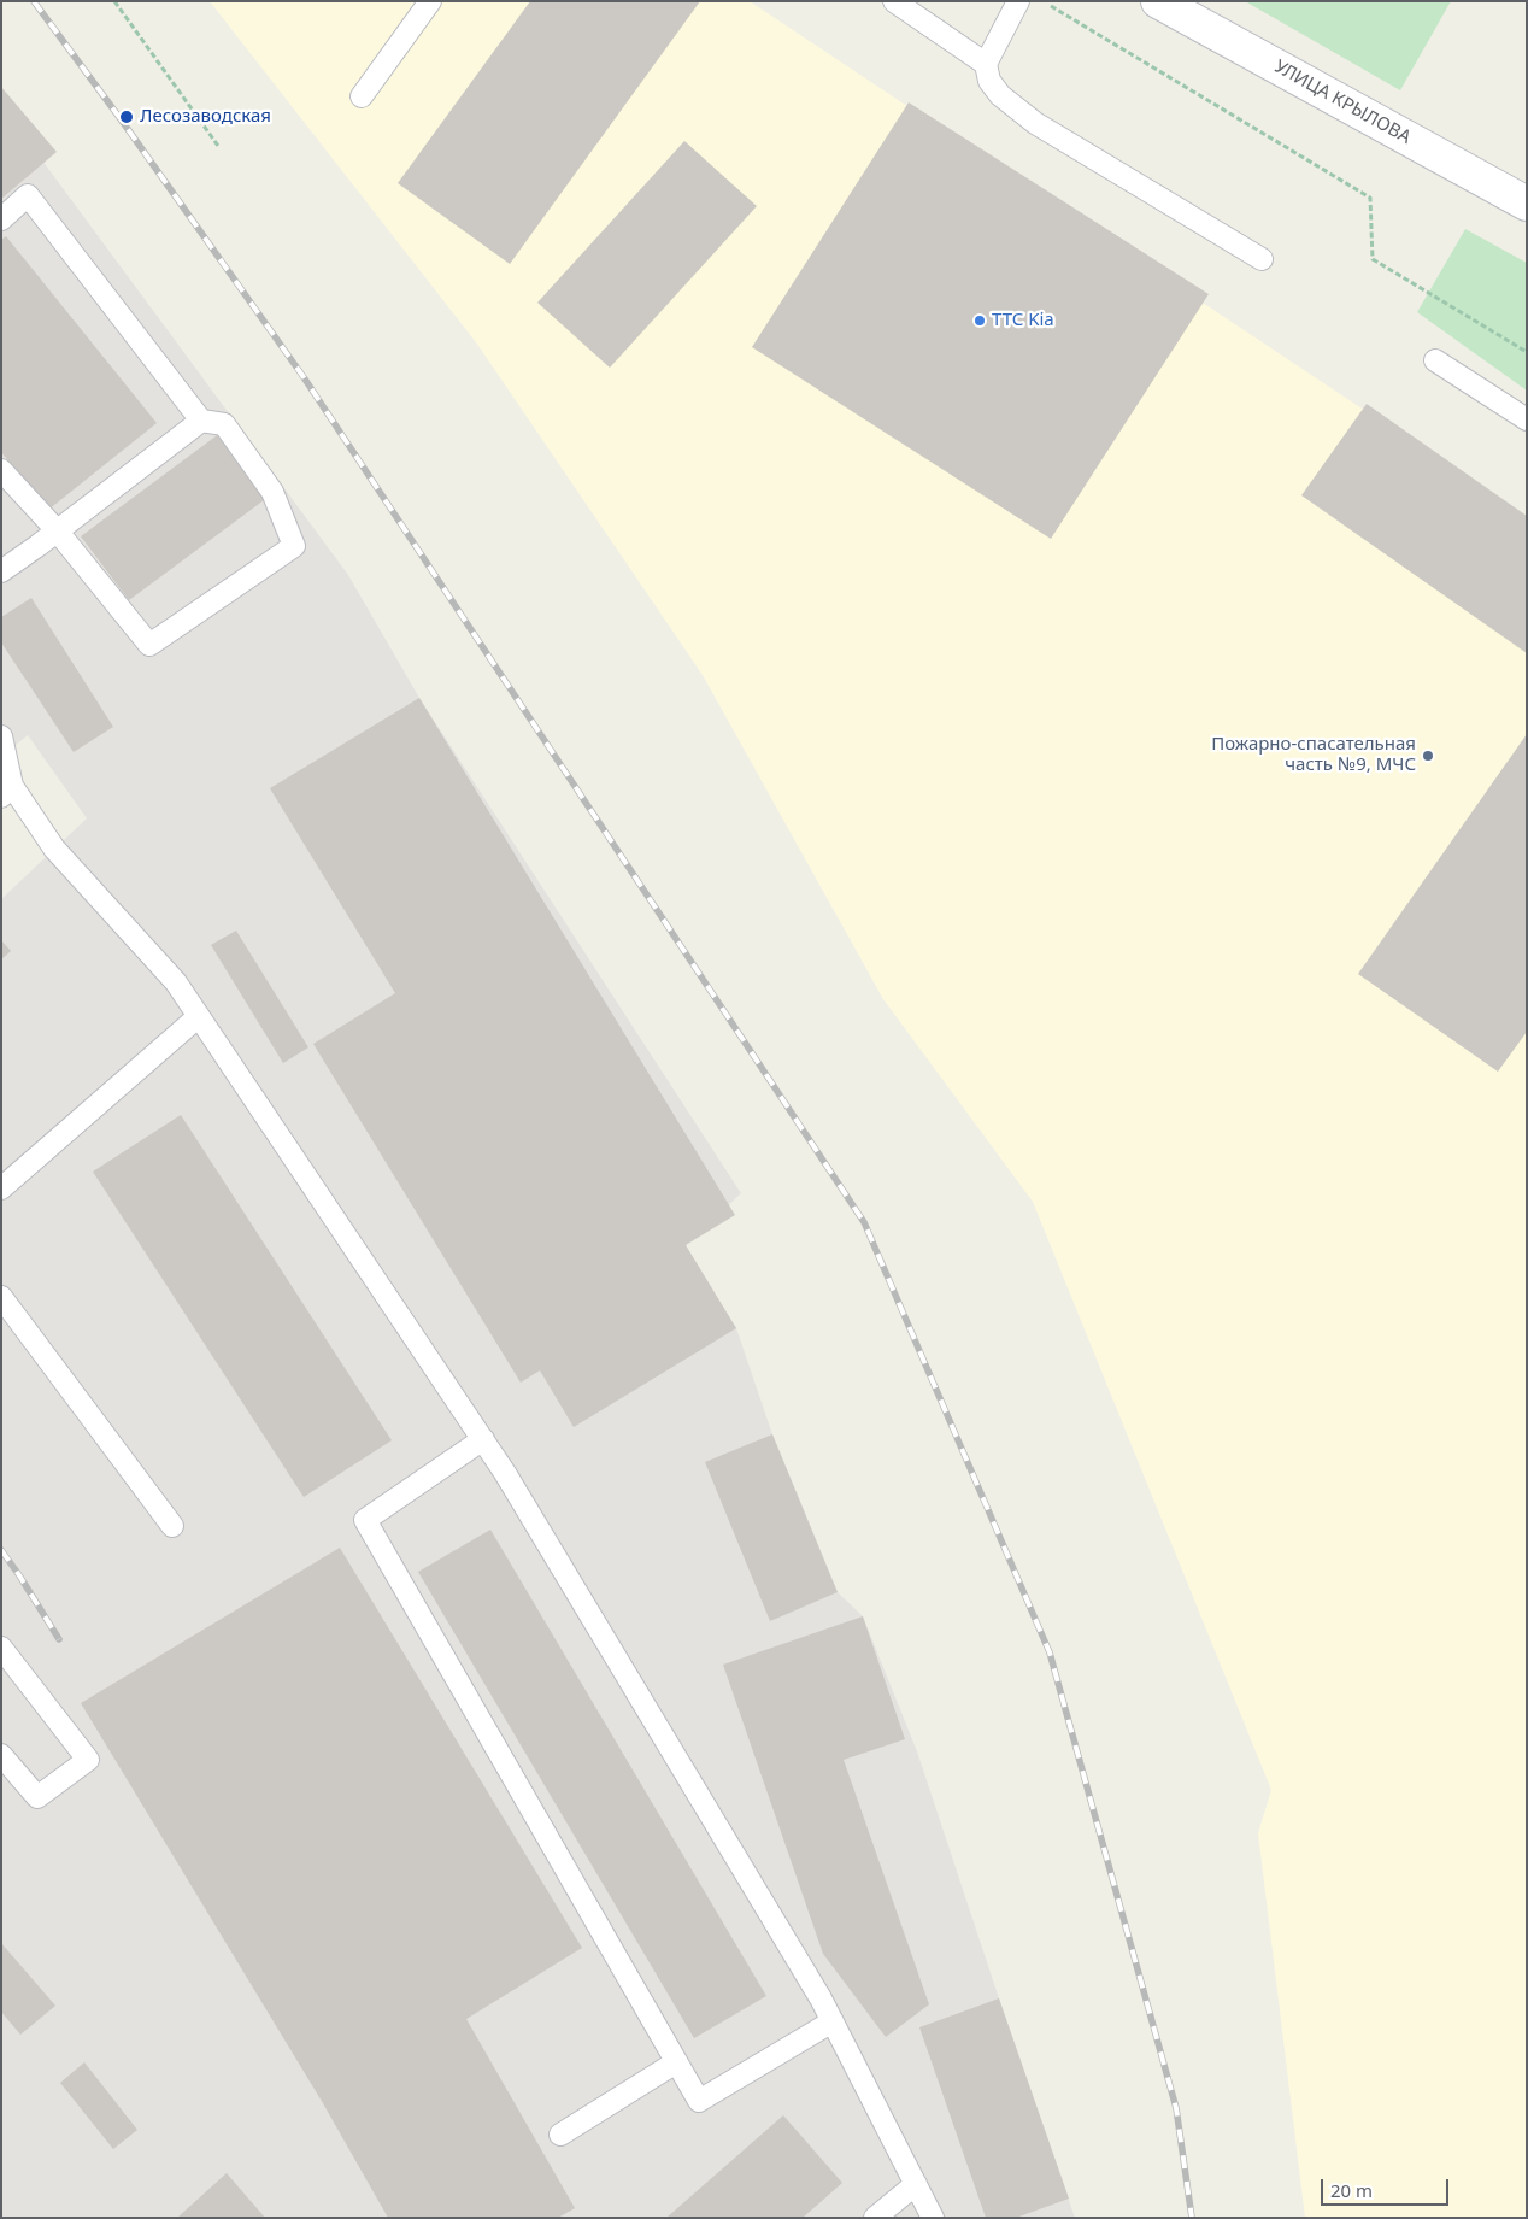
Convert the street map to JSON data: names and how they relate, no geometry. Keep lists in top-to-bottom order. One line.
{"streets":{"main road":["УЛИЦА КРЫЛОВА"]},"places":["Лесозаводская","ТТС Kia","Пожарно-спасательная часть №9, МЧС"],"scale_bar":"20 m"}
